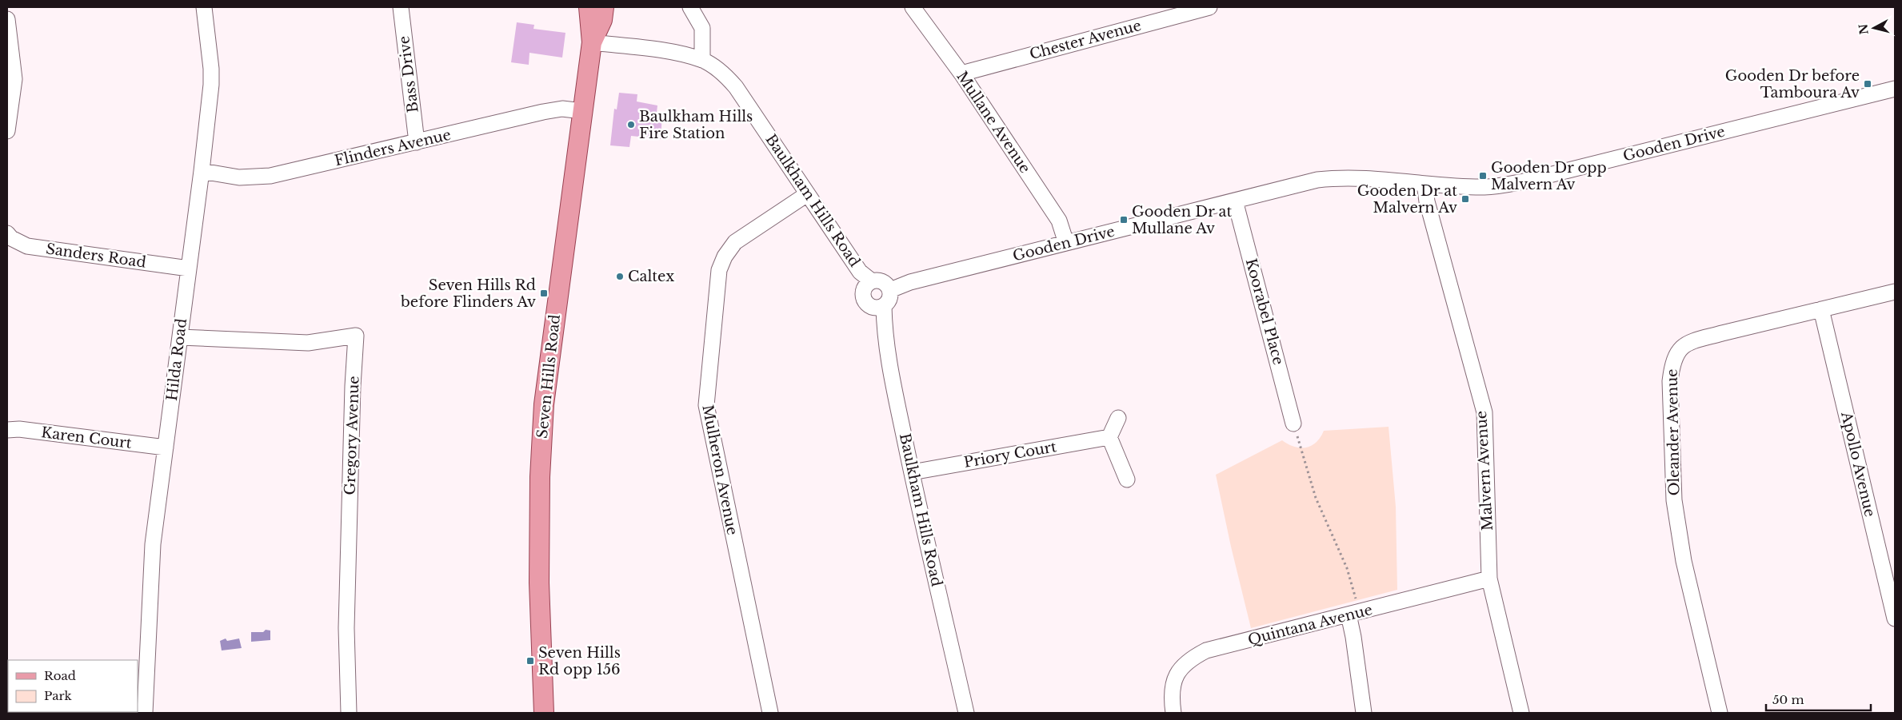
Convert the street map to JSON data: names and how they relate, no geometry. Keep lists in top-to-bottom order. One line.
{"streets":{"main road":["Seven Hills Road"],"street":["Chester Avenue","Bass Drive","Mullane Avenue","Gooden Drive","Flinders Avenue","Baulkham Hills Road","Sanders Road","Koorabel Place","Hilda Road","Oleander Avenue","Gregory Avenue","Karen Court","Priory Court","Apollo Avenue","Mulheron Avenue","Malvern Avenue","Quintana Avenue"]},"crossings":[["Chester Avenue","Mullane Avenue"],["Bass Drive","Flinders Avenue"],["Mullane Avenue","Gooden Drive"],["Gooden Drive","Baulkham Hills Road"],["Gooden Drive","Koorabel Place"],["Gooden Drive","Malvern Avenue"],["Flinders Avenue","Hilda Road"],["Flinders Avenue","Seven Hills Road"],["Baulkham Hills Road","Seven Hills Road"],["Baulkham Hills Road","Priory Court"],["Baulkham Hills Road","Mulheron Avenue"],["Sanders Road","Hilda Road"],["Hilda Road","Gregory Avenue"],["Hilda Road","Karen Court"],["Oleander Avenue","Apollo Avenue"],["Malvern Avenue","Quintana Avenue"]],"places":{"transit":["Gooden Dr before Tamboura Av","Gooden Dr opp Malvern Av","Gooden Dr at Malvern Av","Gooden Dr at Mullane Av","Seven Hills Rd before Flinders Av","Seven Hills Rd opp 156"],"other":["Baulkham Hills Fire Station","Caltex"]},"legend":["Road","Park"],"scale_bar":"50 m","north":"left"}
